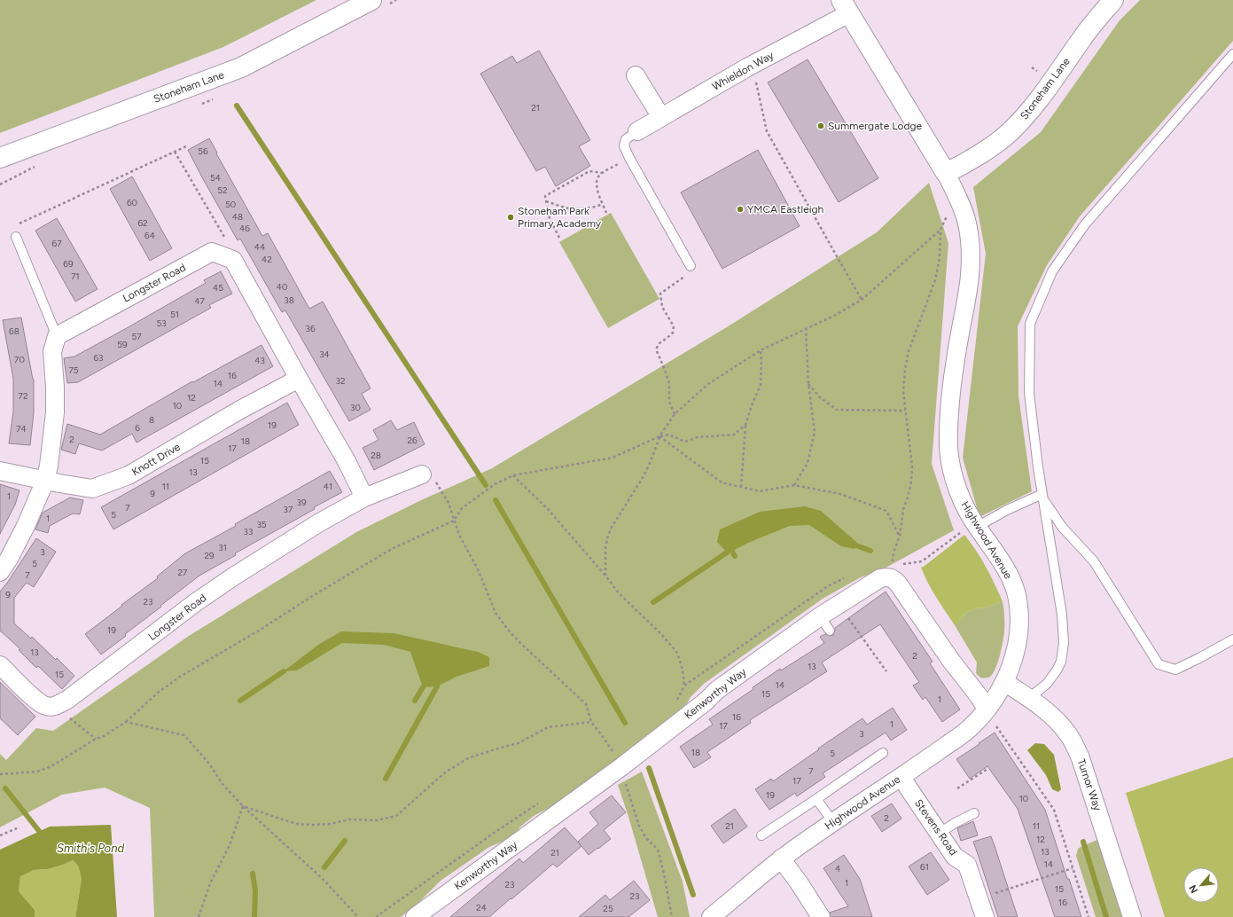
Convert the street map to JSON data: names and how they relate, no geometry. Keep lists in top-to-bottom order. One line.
{"streets":{"street":["Whieldon Way","Stoneham Lane","Longster Road","Knott Drive","Highwood Avenue","Kenworthy Way","Turnor Way","Stevens Road"]},"crossings":[["Stoneham Lane","Highwood Avenue"],["Highwood Avenue","Turnor Way"],["Highwood Avenue","Stevens Road"]],"water":["Smith's Pond"],"places":["Summergate Lodge","YMCA Eastleigh","Stoneham Park Primary Academy"],"house_numbers":["21","56","54","52","60","50","48","62","46","64","67","44","42","69","71","40","45","38","47","51","53","36","68","57","59","34","63","70","43","75","16","32","14","72","12","10","30","8","19","6","74","2","26","18","17","28","15","13","11","41","9","1","39","7","37","5","1","35","33","31","3","29","5","27","7","9","23","19","13","2","13","15","14","15","1","16","1","17","3","18","5","7","17","19","10","2","21","11","12","13","21","14","61","4","1","23","15","23","16","24","25"],"north":"bottom left"}
